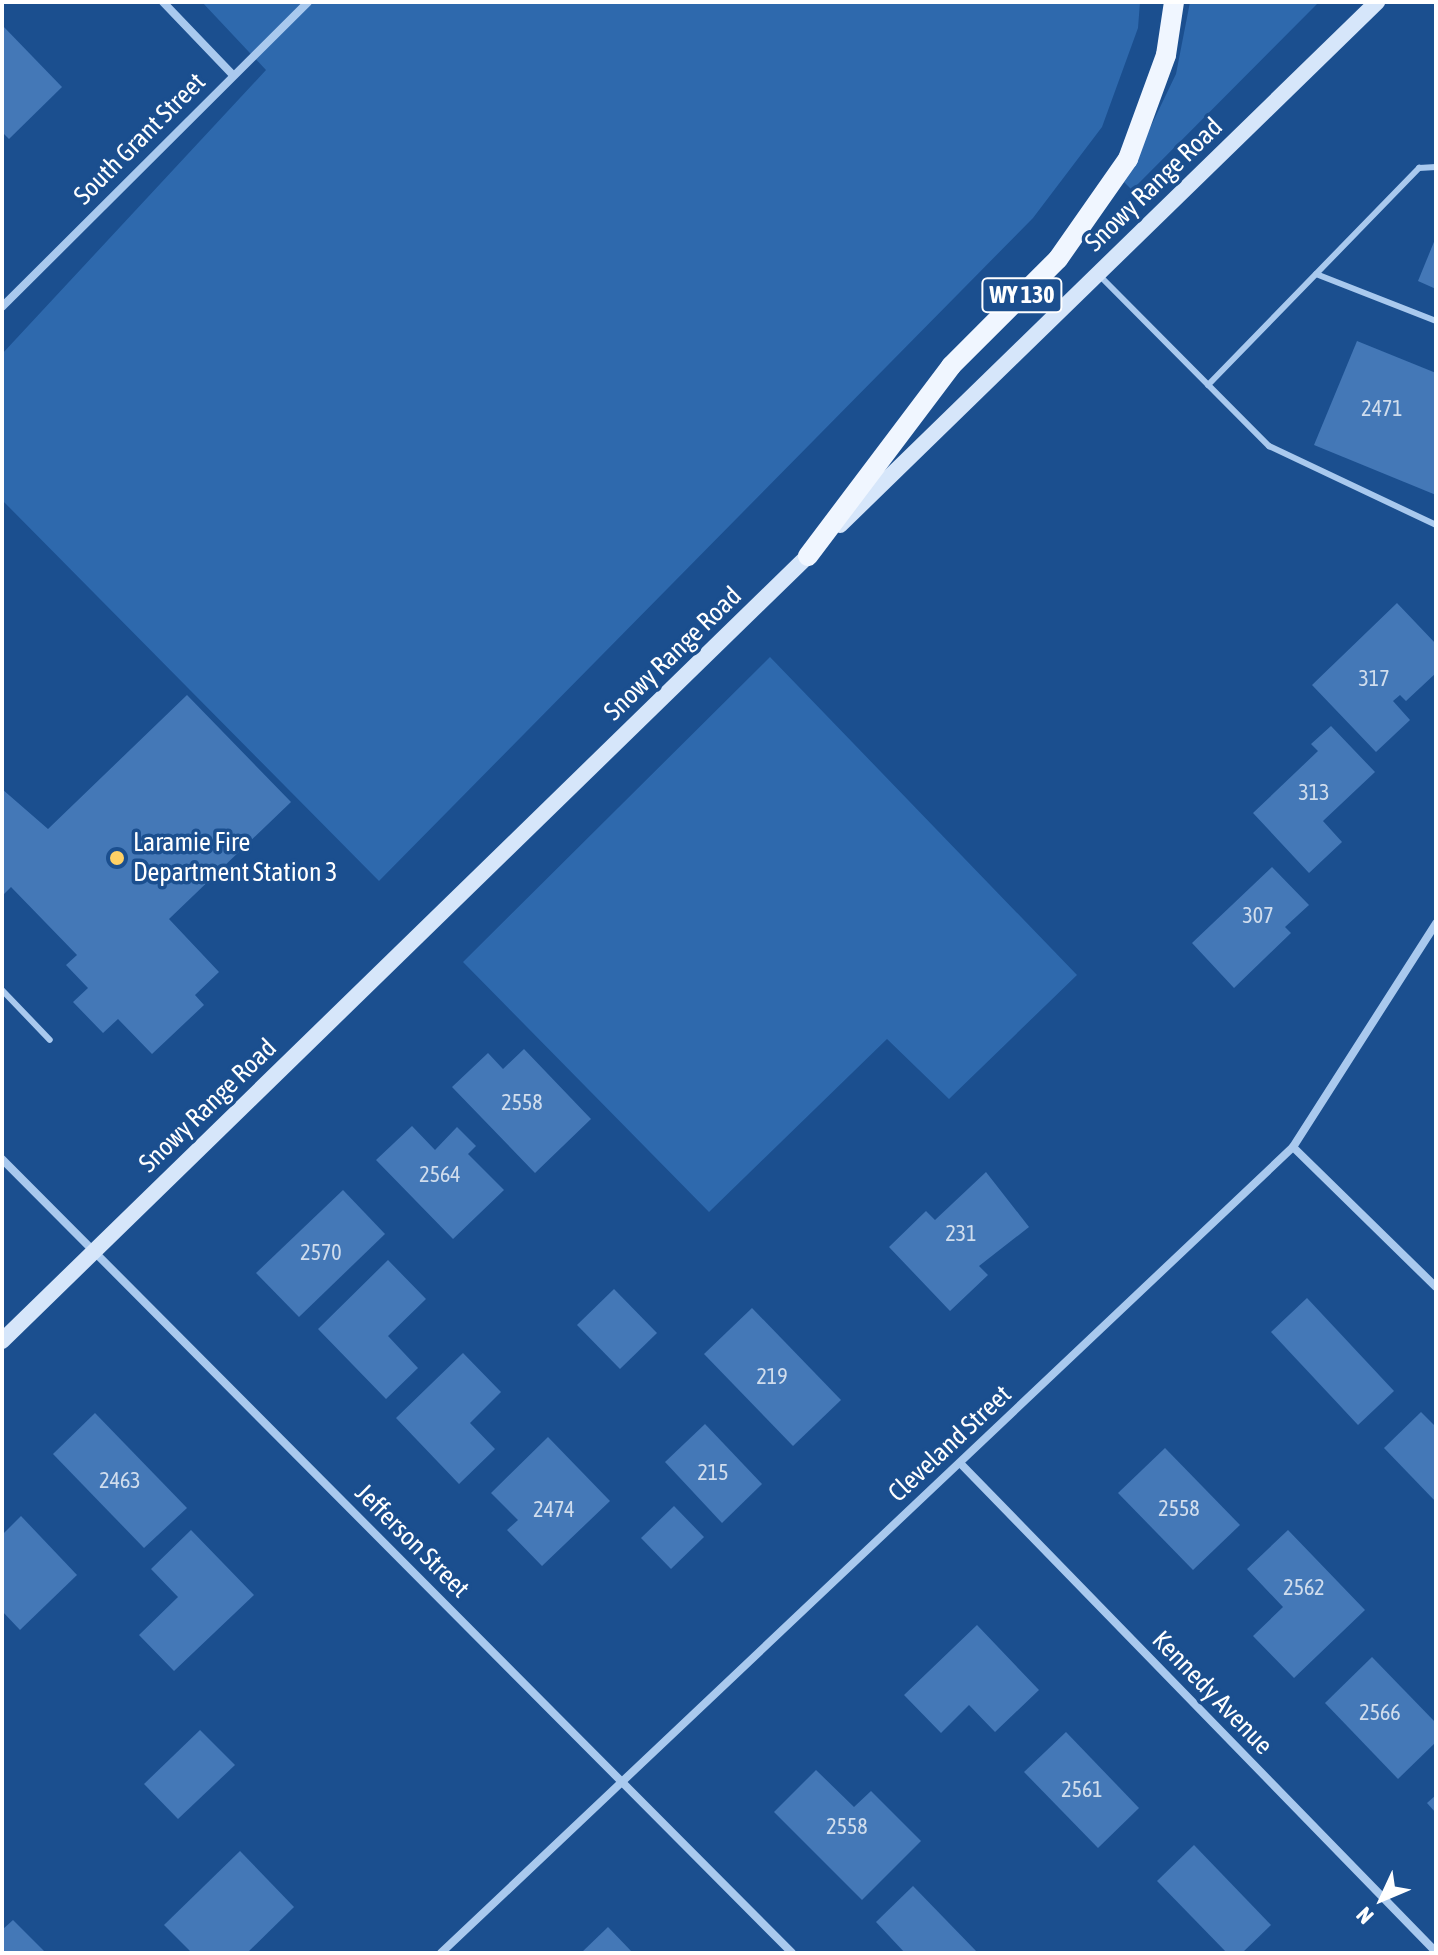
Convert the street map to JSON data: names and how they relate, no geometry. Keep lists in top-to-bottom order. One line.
{"streets":{"main road":["Snowy Range Road","WY 130"],"street":["South Grant Street","Cleveland Street","Jefferson Street","Kennedy Avenue"]},"crossings":[["Snowy Range Road","WY 130"],["Snowy Range Road","Jefferson Street"],["Cleveland Street","Jefferson Street"],["Cleveland Street","Kennedy Avenue"]],"places":["Laramie Fire Department Station 3"],"house_numbers":["2471","317","313","307","2558","2564","231","2570","219","215","2463","2558","2474","2562","2566","2561","2558"],"north":"bottom left"}
